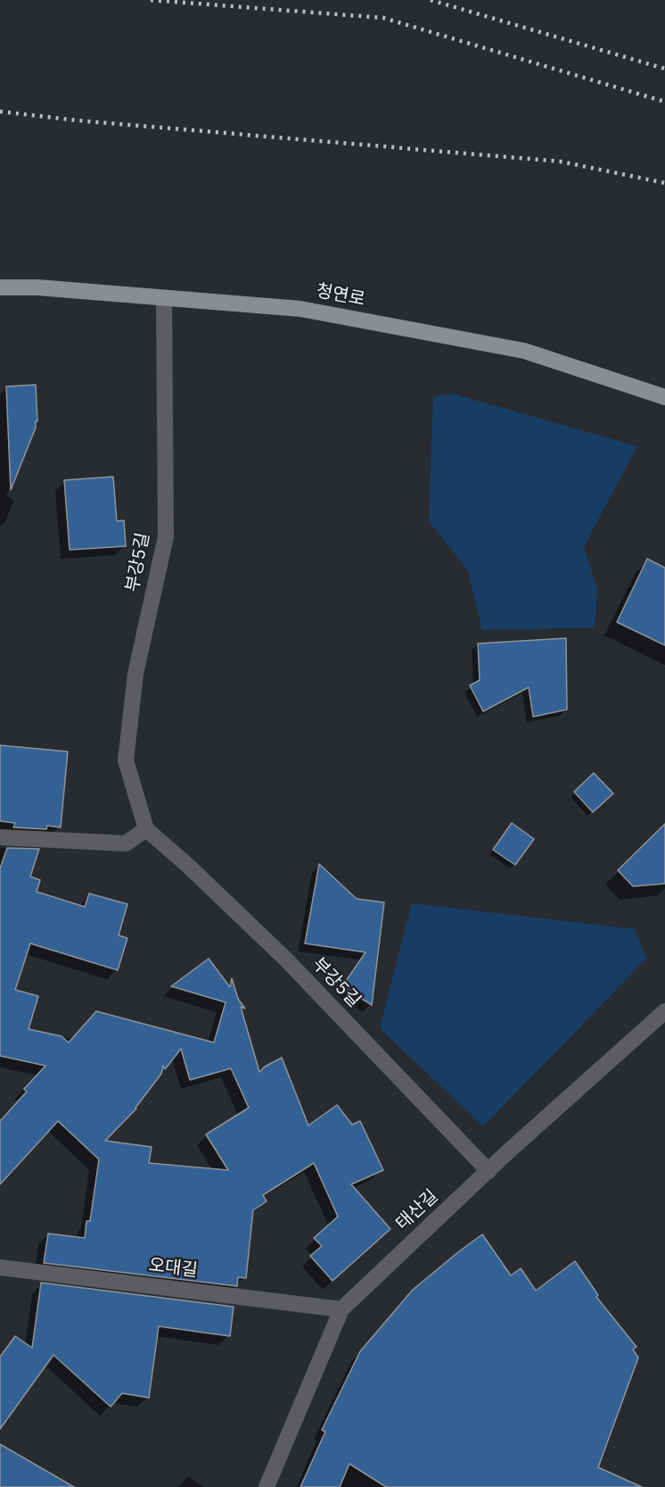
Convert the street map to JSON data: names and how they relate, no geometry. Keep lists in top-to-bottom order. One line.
{"streets":{"main road":["청연로"],"street":["부강5길","태산길","오대길"]},"crossings":[["청연로","부강5길"],["부강5길","태산길"],["태산길","오대길"]]}
